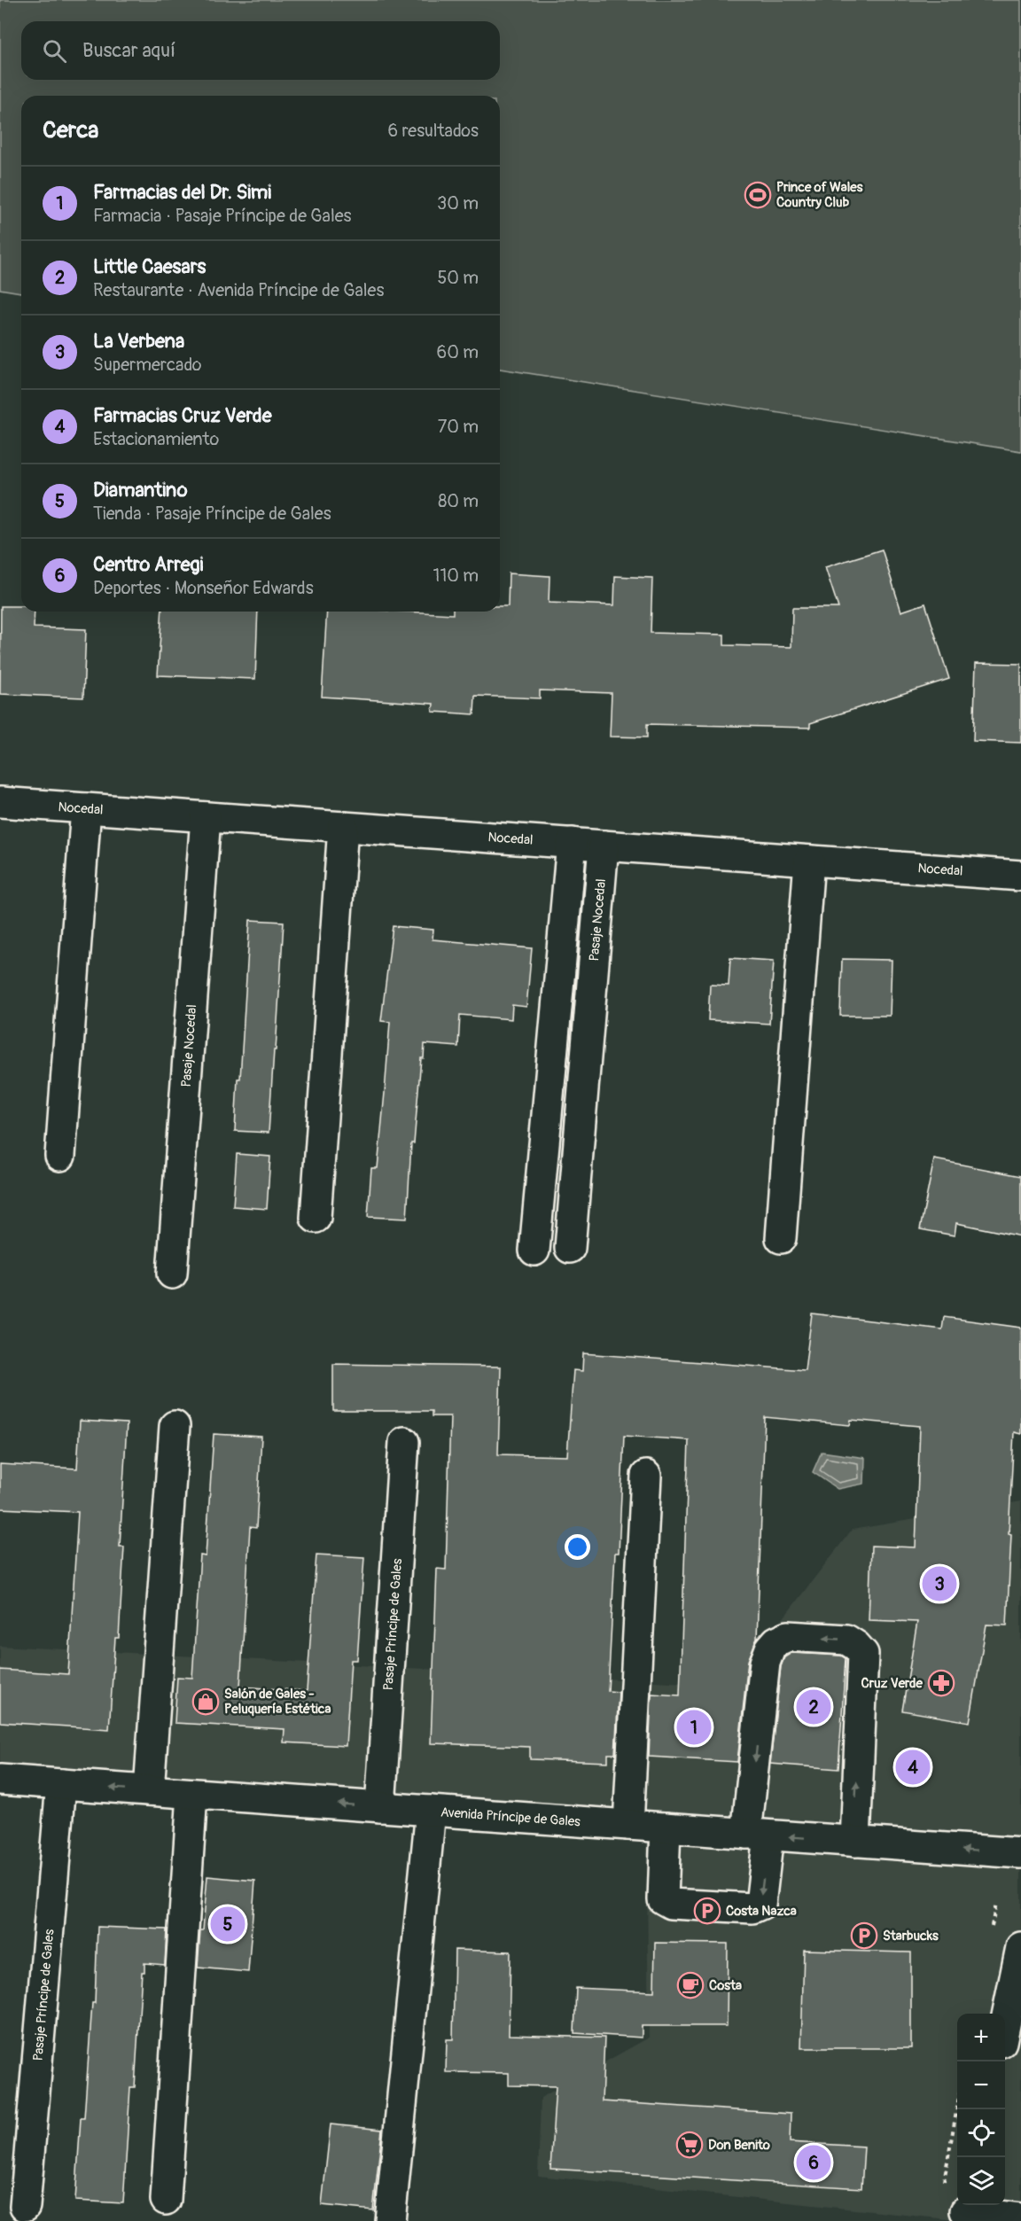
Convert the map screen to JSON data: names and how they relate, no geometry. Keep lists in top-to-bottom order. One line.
{"streets":{"street":["Nocedal","Pasaje Nocedal","Pasaje Príncipe de Gales","Avenida Príncipe de Gales"]},"crossings":[["Nocedal","Pasaje Nocedal"],["Pasaje Príncipe de Gales","Avenida Príncipe de Gales"]],"one_way":["Avenida Príncipe de Gales"],"places":{"sports":["Prince of Wales Country Club"],"pharmacy":["Cruz Verde"],"shop":["Salón de Gales - Peluquería Estética"],"parking":["Costa Nazca","Starbucks"],"cafe":["Costa"],"supermarket":["Don Benito"]},"page":{"search":"Buscar aquí","heading":["Cerca","6 resultados"],"list":[{"mark":"1","name":"Farmacias del Dr. Simi","note":"Farmacia · Pasaje Príncipe de Gales","value":"30 m"},{"mark":"2","name":"Little Caesars","note":"Restaurante · Avenida Príncipe de Gales","value":"50 m"},{"mark":"3","name":"La Verbena","note":"Supermercado","value":"60 m"},{"mark":"4","name":"Farmacias Cruz Verde","note":"Estacionamiento","value":"70 m"},{"mark":"5","name":"Diamantino","note":"Tienda · Pasaje Príncipe de Gales","value":"80 m"},{"mark":"6","name":"Centro Arregi","note":"Deportes · Monseñor Edwards","value":"110 m"}],"pins":["3","2","1","4","5","6"],"map_buttons":["+","−"]}}
